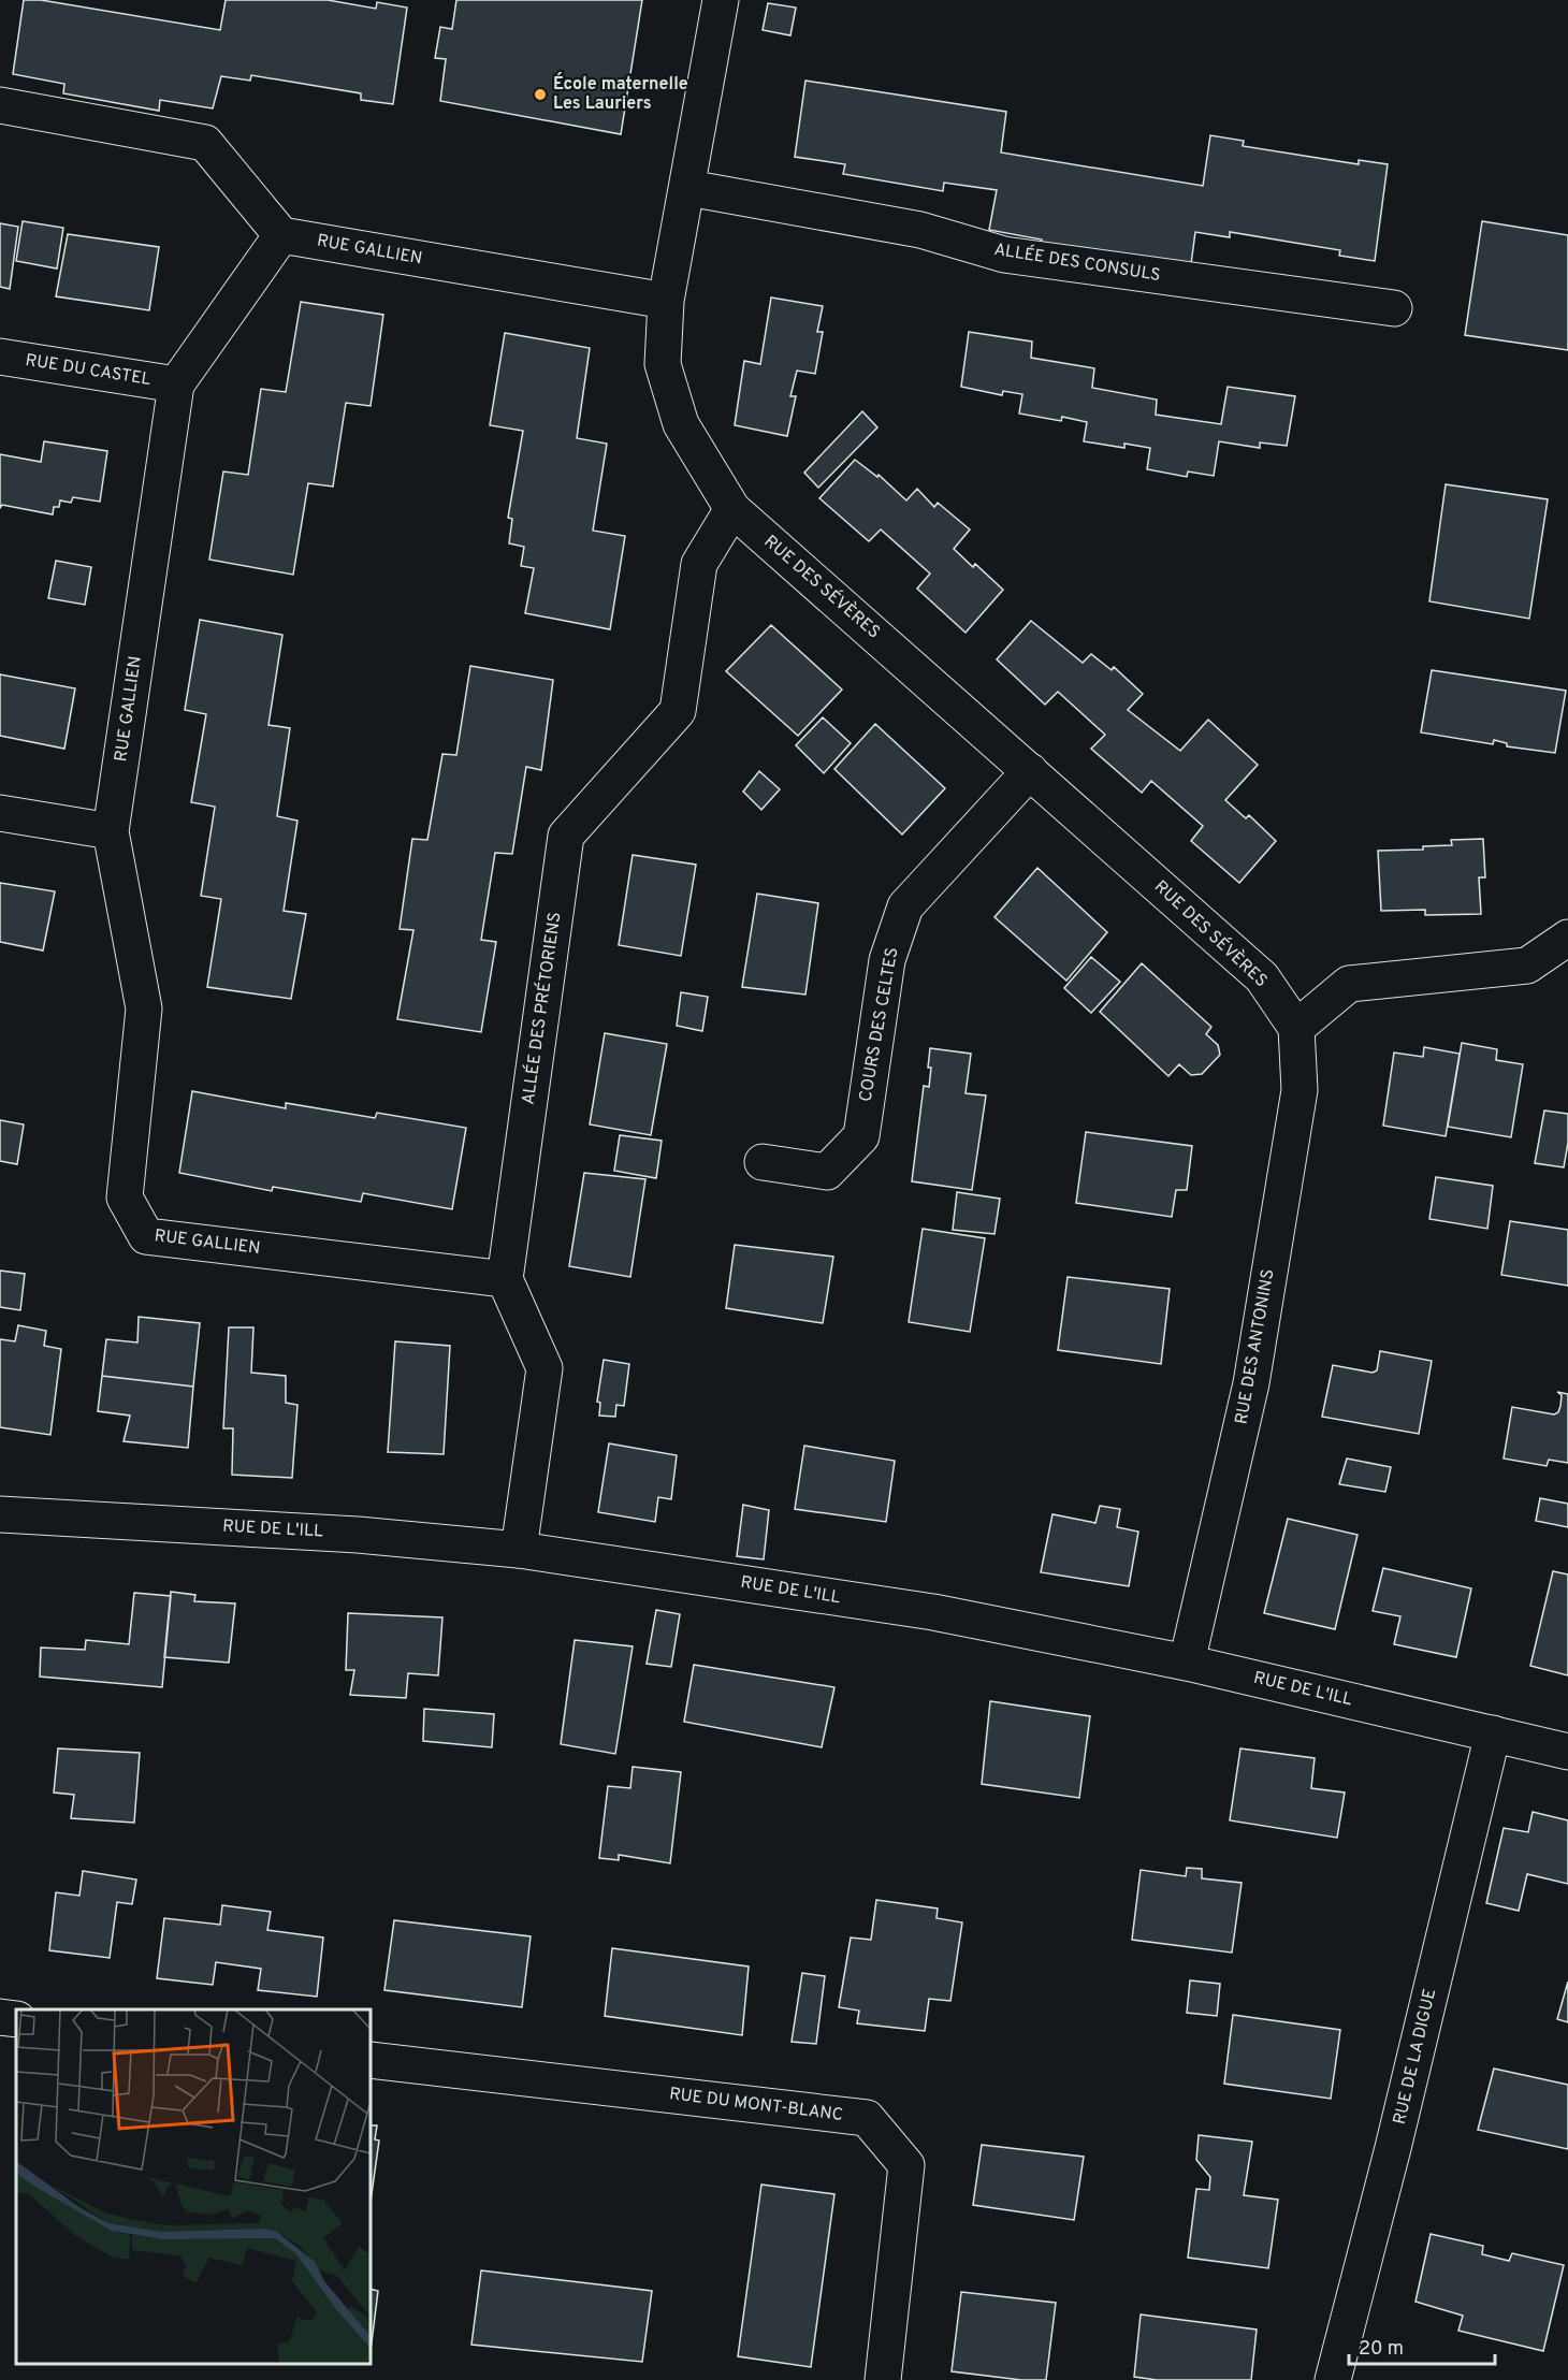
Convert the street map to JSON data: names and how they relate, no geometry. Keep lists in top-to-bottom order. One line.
{"streets":{"street":["RUE GALLIEN","ALLÉE DES CONSULS","RUE DU CASTEL","RUE DES SÉVÈRES","ALLÉE DES PRÉTORIENS","COURS DES CELTES","RUE DES ANTONINS","RUE DE L'ILL","RUE DE LA DIGUE","RUE DU MONT-BLANC"]},"crossings":[["RUE GALLIEN","RUE DU CASTEL"],["RUE GALLIEN","RUE DES SÉVÈRES"],["RUE GALLIEN","ALLÉE DES PRÉTORIENS"],["ALLÉE DES CONSULS","RUE DES SÉVÈRES"],["RUE DES SÉVÈRES","ALLÉE DES PRÉTORIENS"],["RUE DES SÉVÈRES","COURS DES CELTES"],["RUE DES SÉVÈRES","RUE DES ANTONINS"],["RUE DES ANTONINS","RUE DE L'ILL"],["RUE DE L'ILL","RUE DE LA DIGUE"]],"places":["École maternelle Les Lauriers"],"scale_bar":"20 m"}
